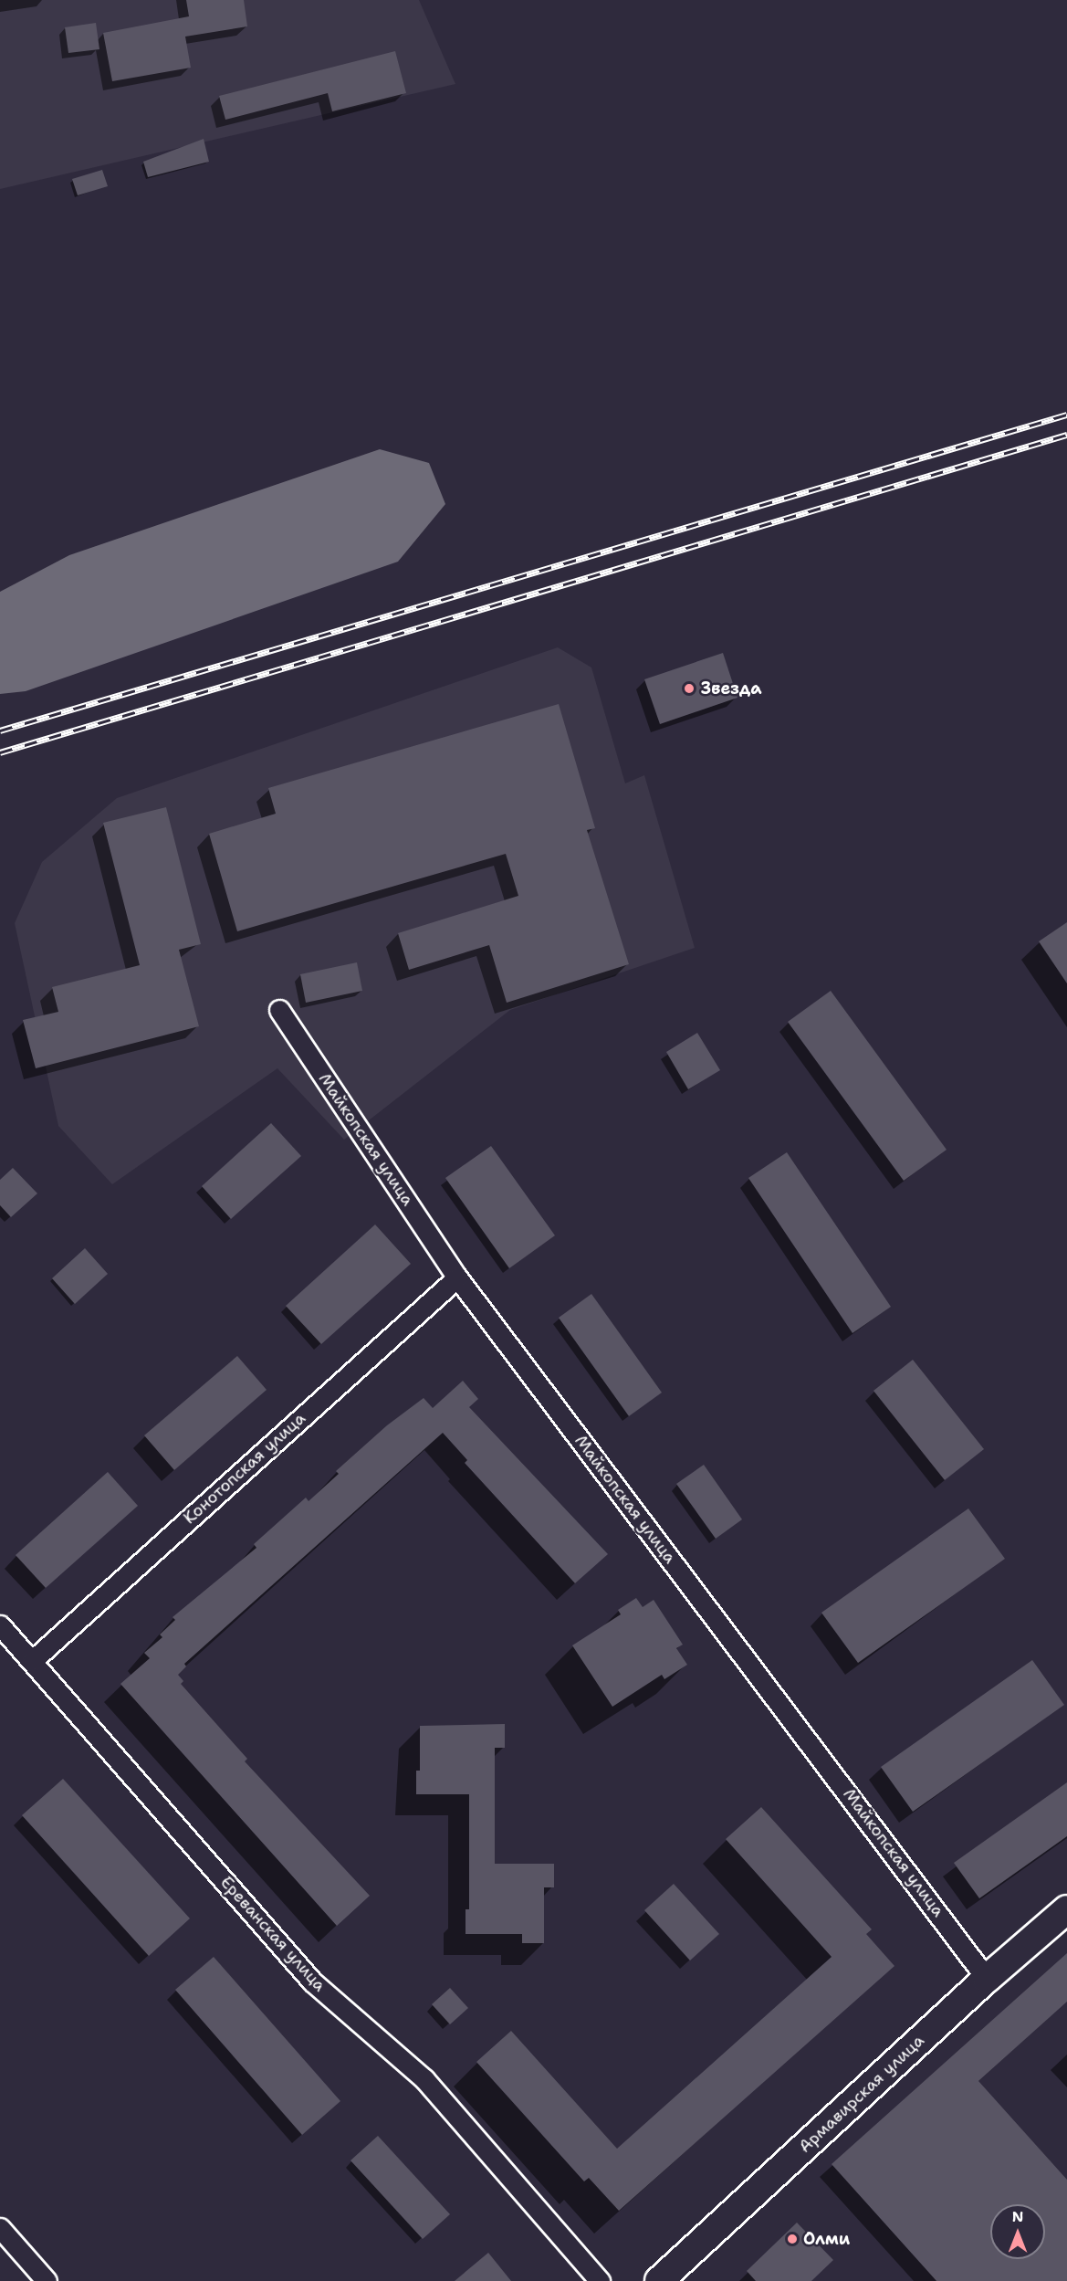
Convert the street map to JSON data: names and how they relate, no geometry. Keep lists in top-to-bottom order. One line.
{"streets":{"main road":["Армавирская улица"],"street":["Майкопская улица","Конотопская улица","Ереванская улица"]},"crossings":[["Майкопская улица","Конотопская улица"],["Майкопская улица","Армавирская улица"],["Конотопская улица","Ереванская улица"]],"places":["Звезда","Олми"],"north":"top"}
